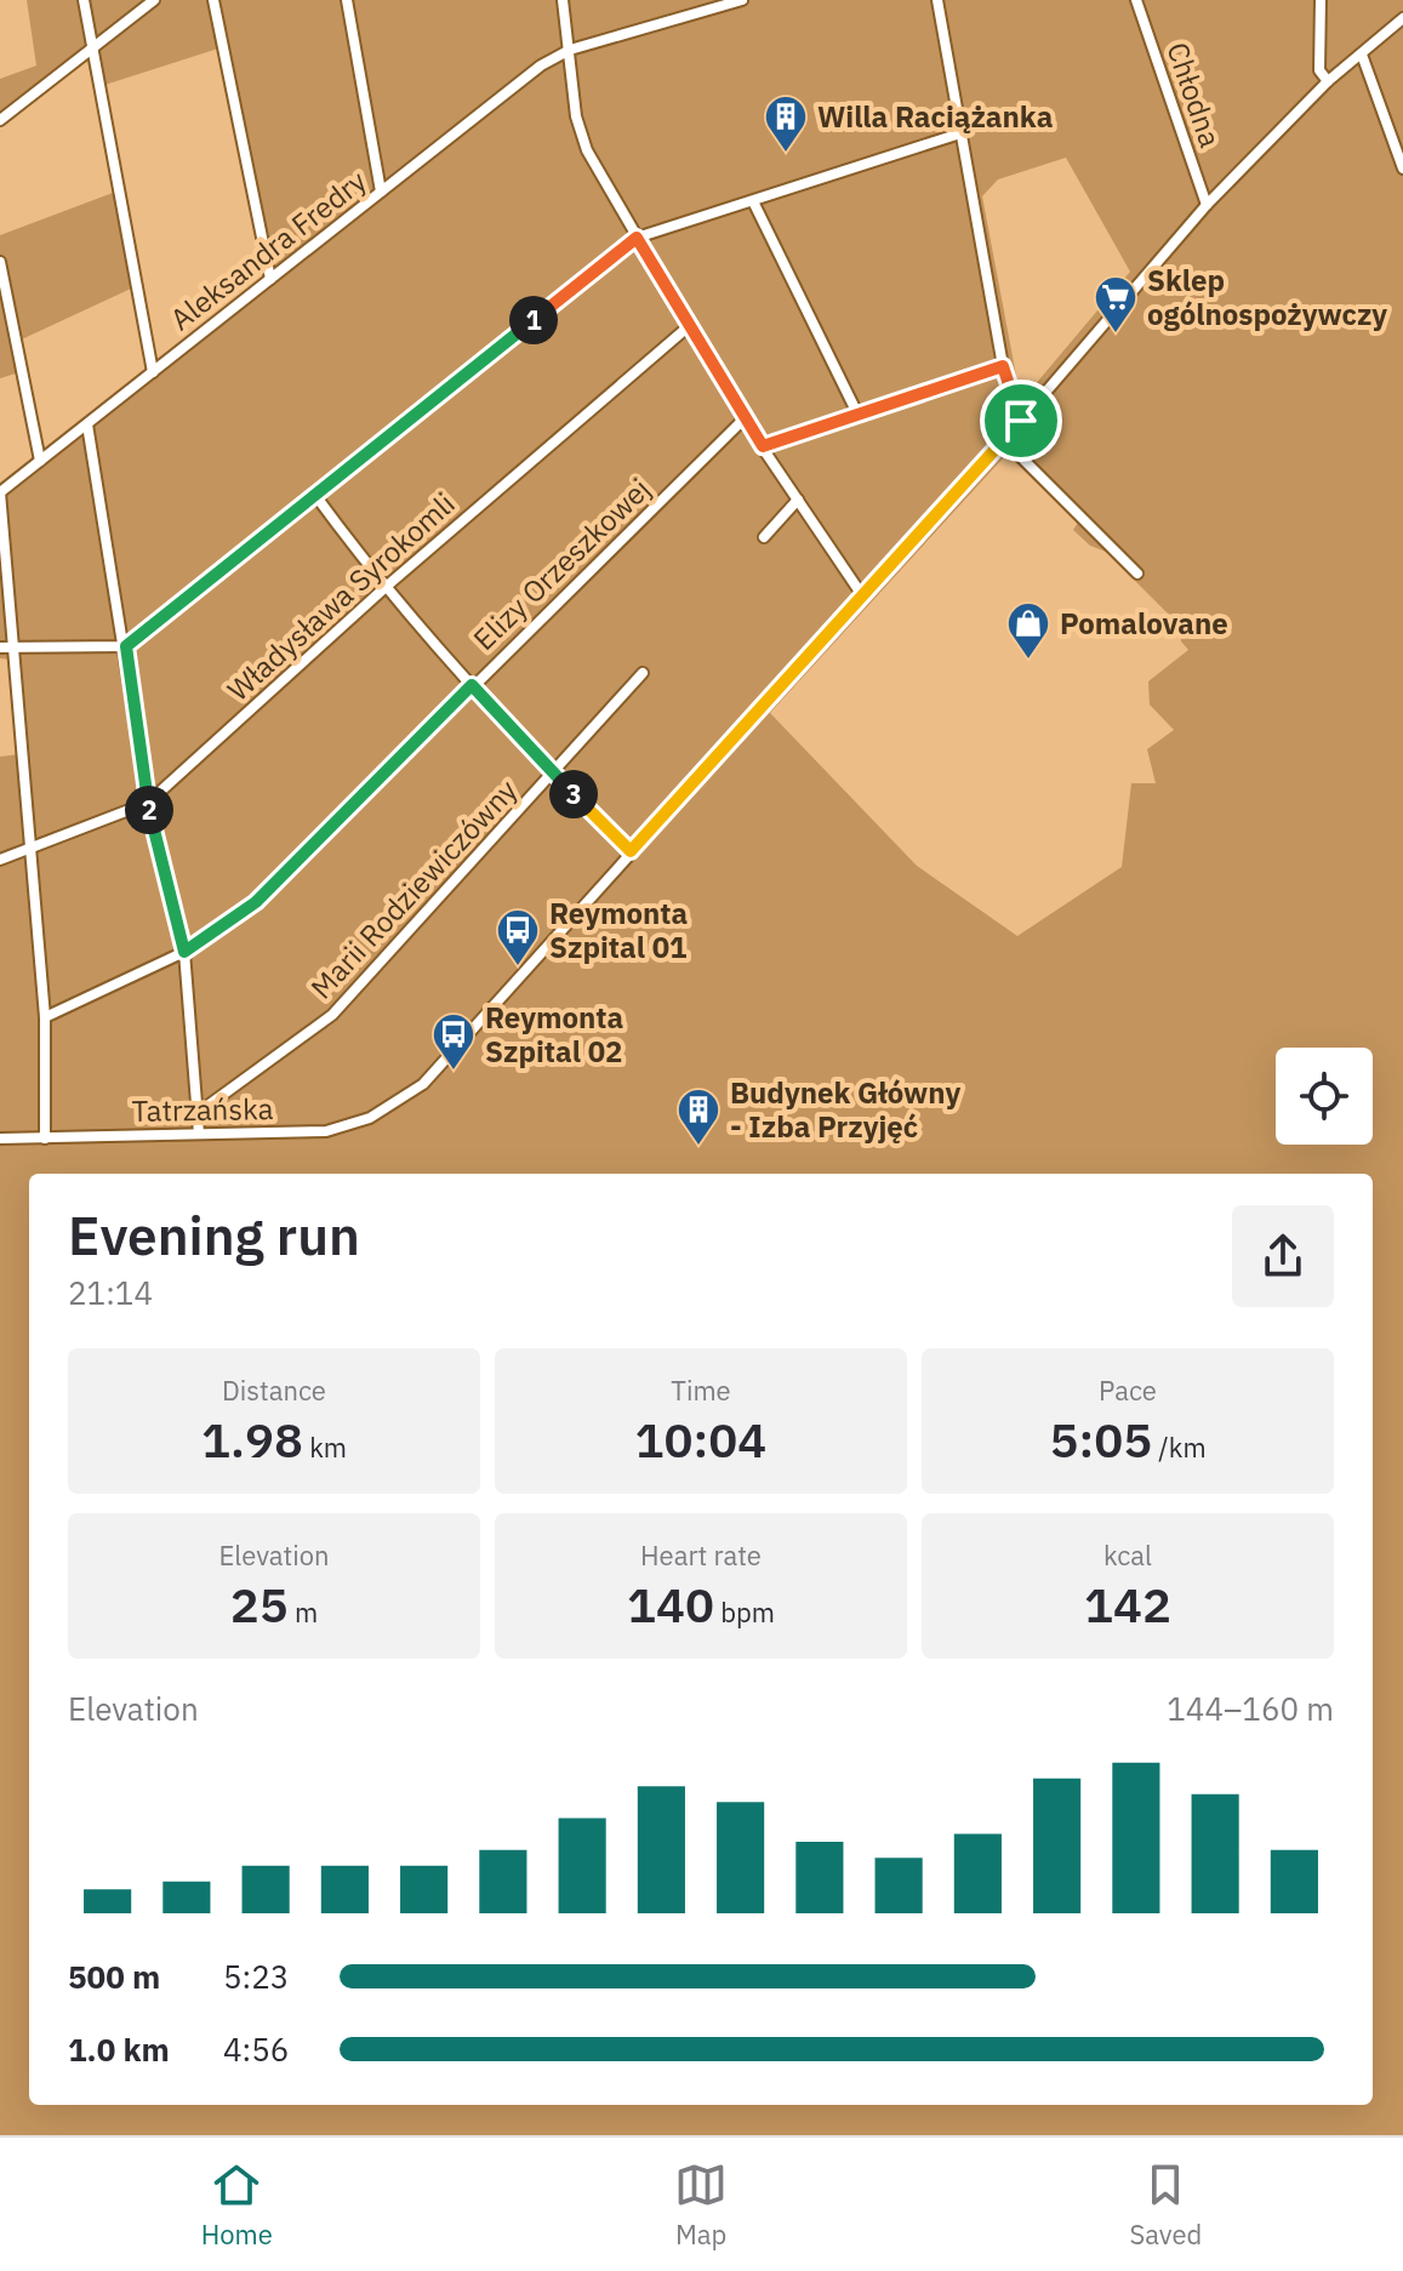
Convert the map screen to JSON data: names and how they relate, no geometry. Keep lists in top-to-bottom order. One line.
{"streets":{"street":["Chłodna","Aleksandra Fredry","Elizy Orzeszkowej","Władysława Syrokomli","Marii Rodziewiczówny","Tatrzańska"]},"crossings":[["Chłodna","Tatrzańska"]],"places":{"building":["Willa Raciążanka","Budynek Główny - Izba Przyjęć"],"supermarket":["Sklep ogólnospożywczy"],"shop":["Pomalovane"],"bus stop":["Reymonta Szpital 01","Reymonta Szpital 02"]},"page":{"pins":["1","3","2"],"heading":["Evening run","21:14"],"stats":[["Distance","1.98 km"],["Time","10:04"],["Pace","5:05 /km"],["Elevation","25 m"],["Heart rate","140 bpm"],["kcal","142"]],"chart":["Elevation","144–160 m"],"list":[{"name":"500 m","note":"5:23"},{"name":"1.0 km","note":"4:56"}],"tabs":["Home","Map","Saved"]}}
